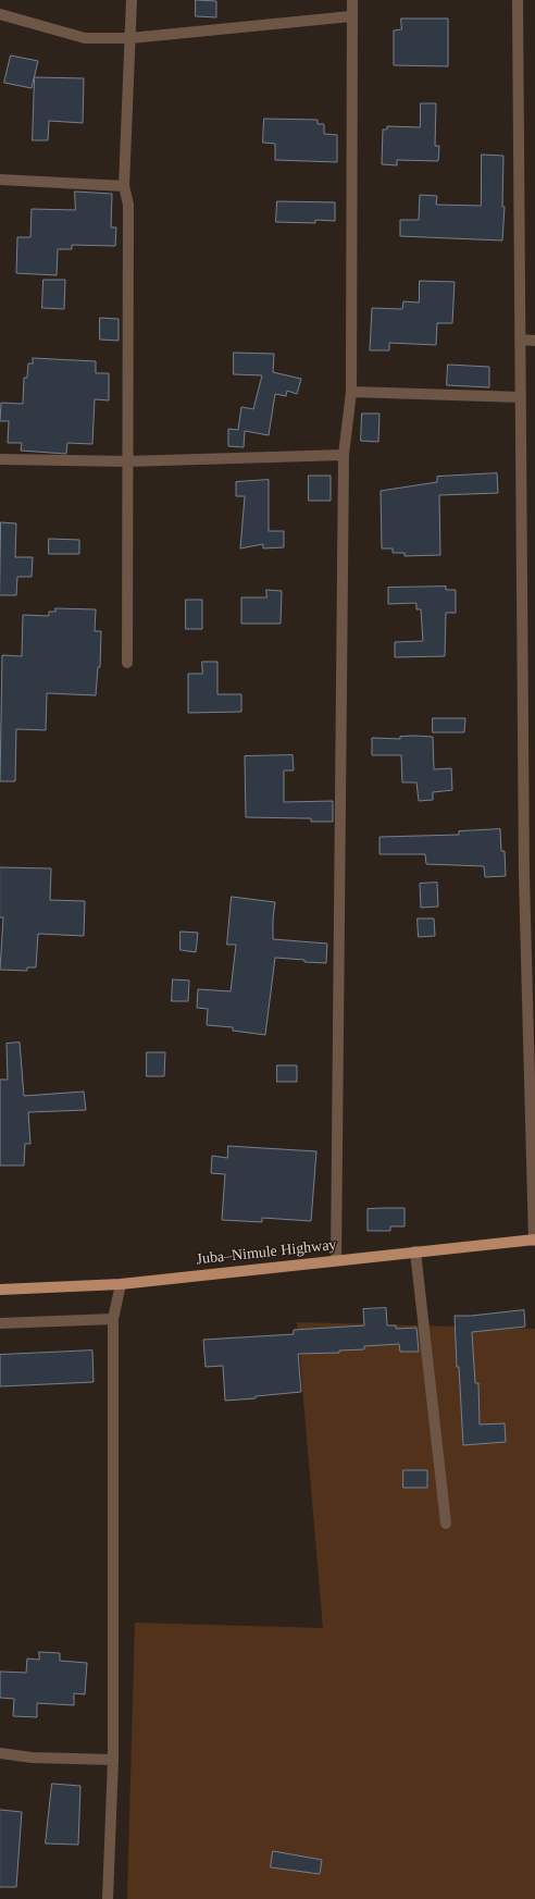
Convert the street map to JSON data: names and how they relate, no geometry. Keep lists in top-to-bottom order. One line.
{"streets":{"main road":["Juba–Nimule Highway"]}}
